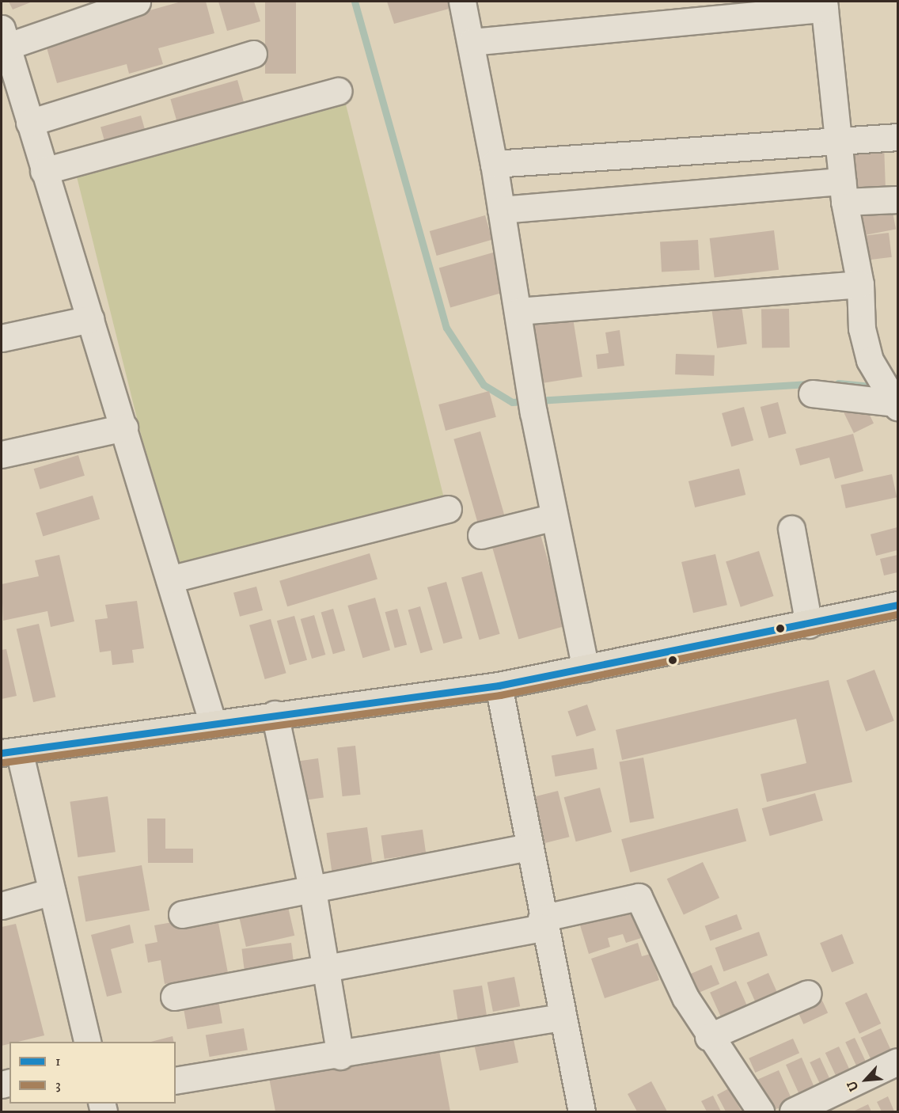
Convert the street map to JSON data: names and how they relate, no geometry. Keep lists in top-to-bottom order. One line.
{"lines":["transit line 1","transit line 3"],"legend":["1","3"],"north":"bottom left"}
